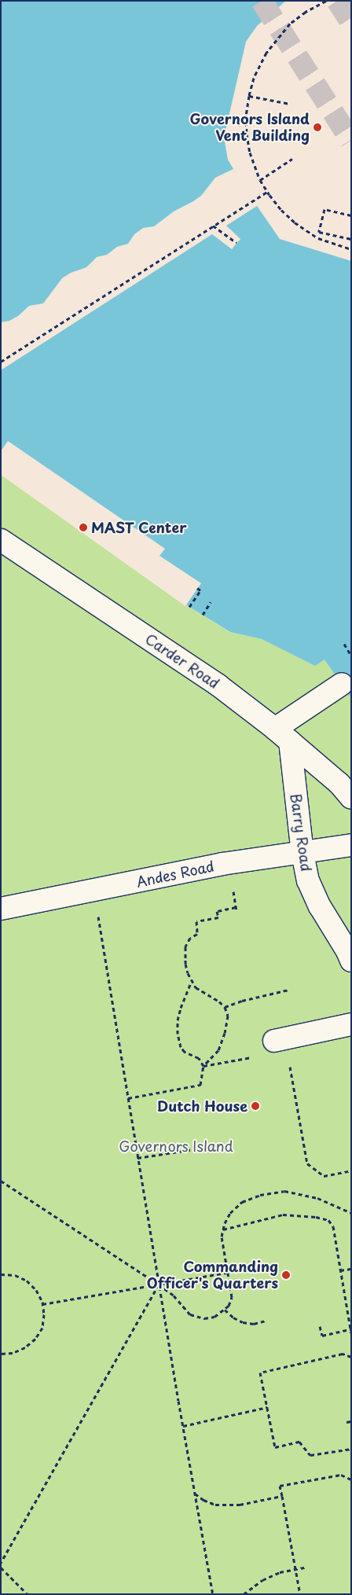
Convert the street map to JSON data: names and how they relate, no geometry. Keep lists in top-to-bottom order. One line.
{"streets":{"street":["Carder Road","Barry Road","Andes Road"]},"crossings":[["Carder Road","Barry Road"],["Barry Road","Andes Road"]],"parks":["Governors Island"],"places":["Governors Island Vent Building","MAST Center","Dutch House","Commanding Officer's Quarters"]}
